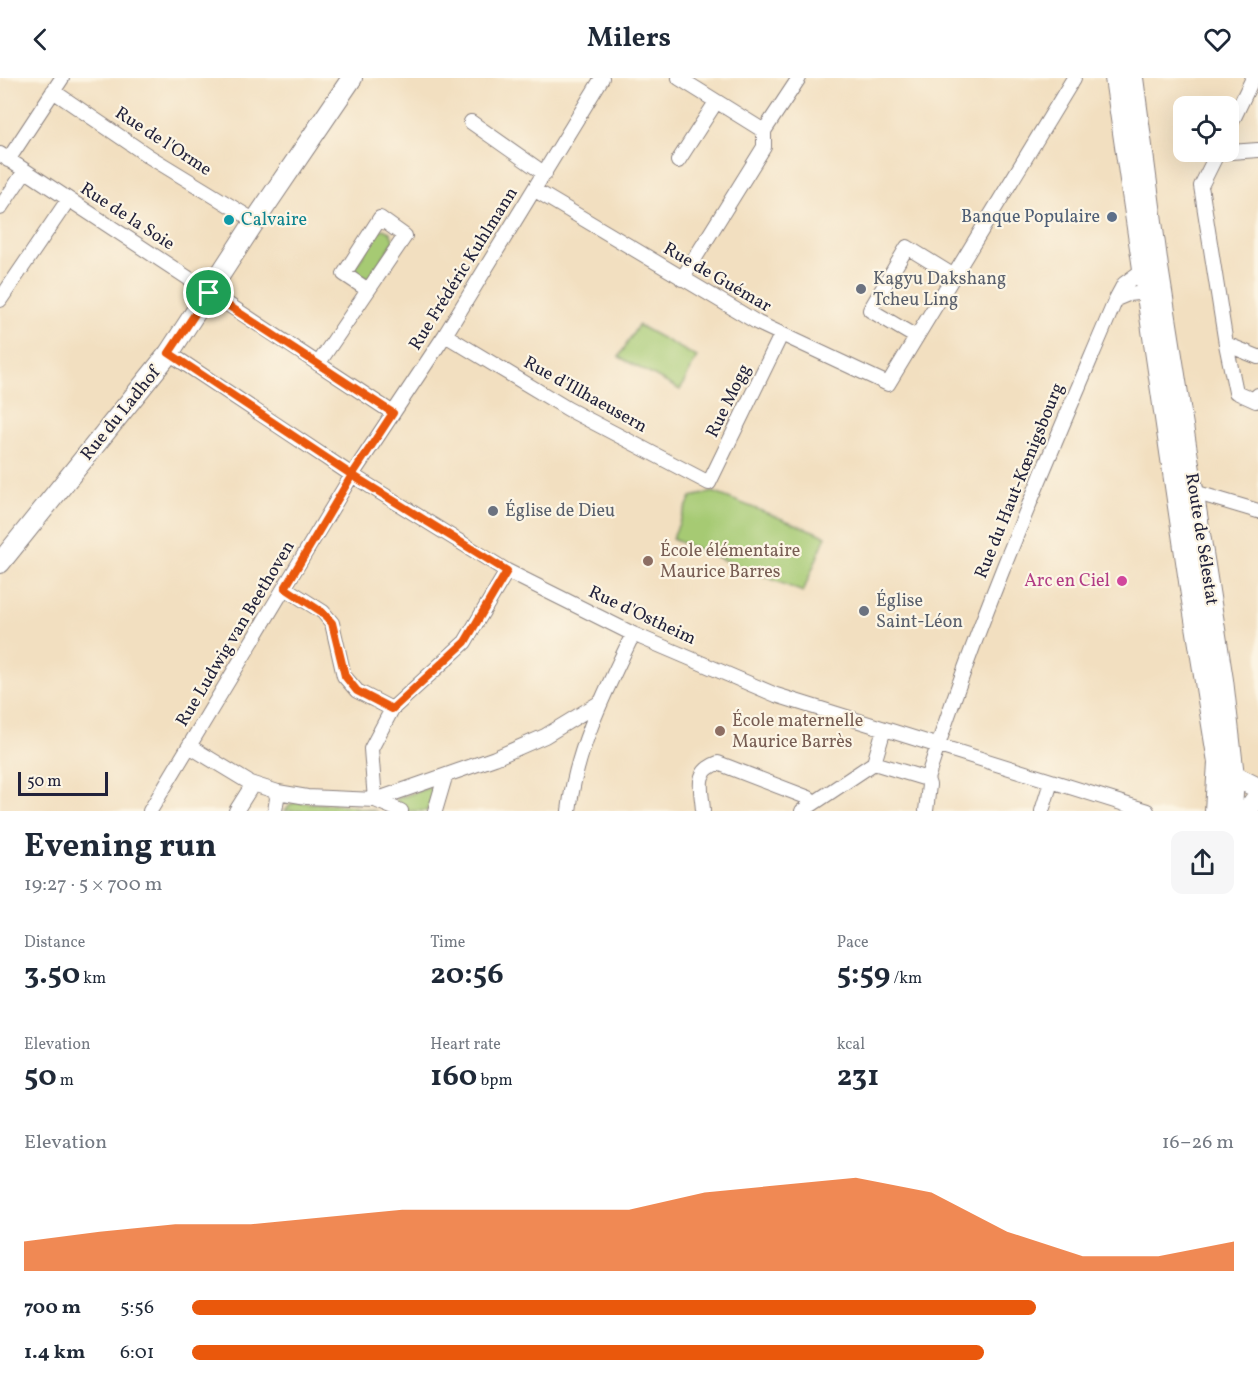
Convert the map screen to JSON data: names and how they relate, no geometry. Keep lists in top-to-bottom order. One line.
{"streets":{"main road":["Rue du Ladhof","Route de Sélestat"],"street":["Rue de l'Orme","Rue de la Soie","Rue Frédéric Kuhlmann","Rue de Guémar","Rue d'Illhaeusern","Rue Mogg","Rue du Haut-Kœnigsbourg","Rue d'Ostheim","Rue Ludwig van Beethoven"]},"crossings":[["Rue de l'Orme","Rue du Ladhof"],["Rue de la Soie","Rue Frédéric Kuhlmann"],["Rue de la Soie","Rue du Ladhof"],["Rue Frédéric Kuhlmann","Rue de Guémar"],["Rue Frédéric Kuhlmann","Rue d'Illhaeusern"],["Rue Frédéric Kuhlmann","Rue d'Ostheim"],["Rue Frédéric Kuhlmann","Rue Ludwig van Beethoven"],["Rue de Guémar","Rue Mogg"],["Rue d'Illhaeusern","Rue Mogg"],["Rue du Ladhof","Rue d'Ostheim"],["Rue du Haut-Kœnigsbourg","Route de Sélestat"],["Rue du Haut-Kœnigsbourg","Rue d'Ostheim"],["Rue d'Ostheim","Rue Ludwig van Beethoven"]],"places":["Banque Populaire","Calvaire","Kagyu Dakshang Tcheu Ling","Église de Dieu","École élémentaire Maurice Barres","Arc en Ciel","Église Saint-Léon","École maternelle Maurice Barrès"],"scale_bar":"50 m","page":{"header":"Milers","scale":"50 m","heading":["Evening run","19:27 · 5 × 700 m"],"stats":[["Distance","3.50 km"],["Time","20:56"],["Pace","5:59 /km"],["Elevation","50 m"],["Heart rate","160 bpm"],["kcal","231"]],"chart":["Elevation","16–26 m"],"list":[{"name":"700 m","note":"5:56"},{"name":"1.4 km","note":"6:01"}]}}
